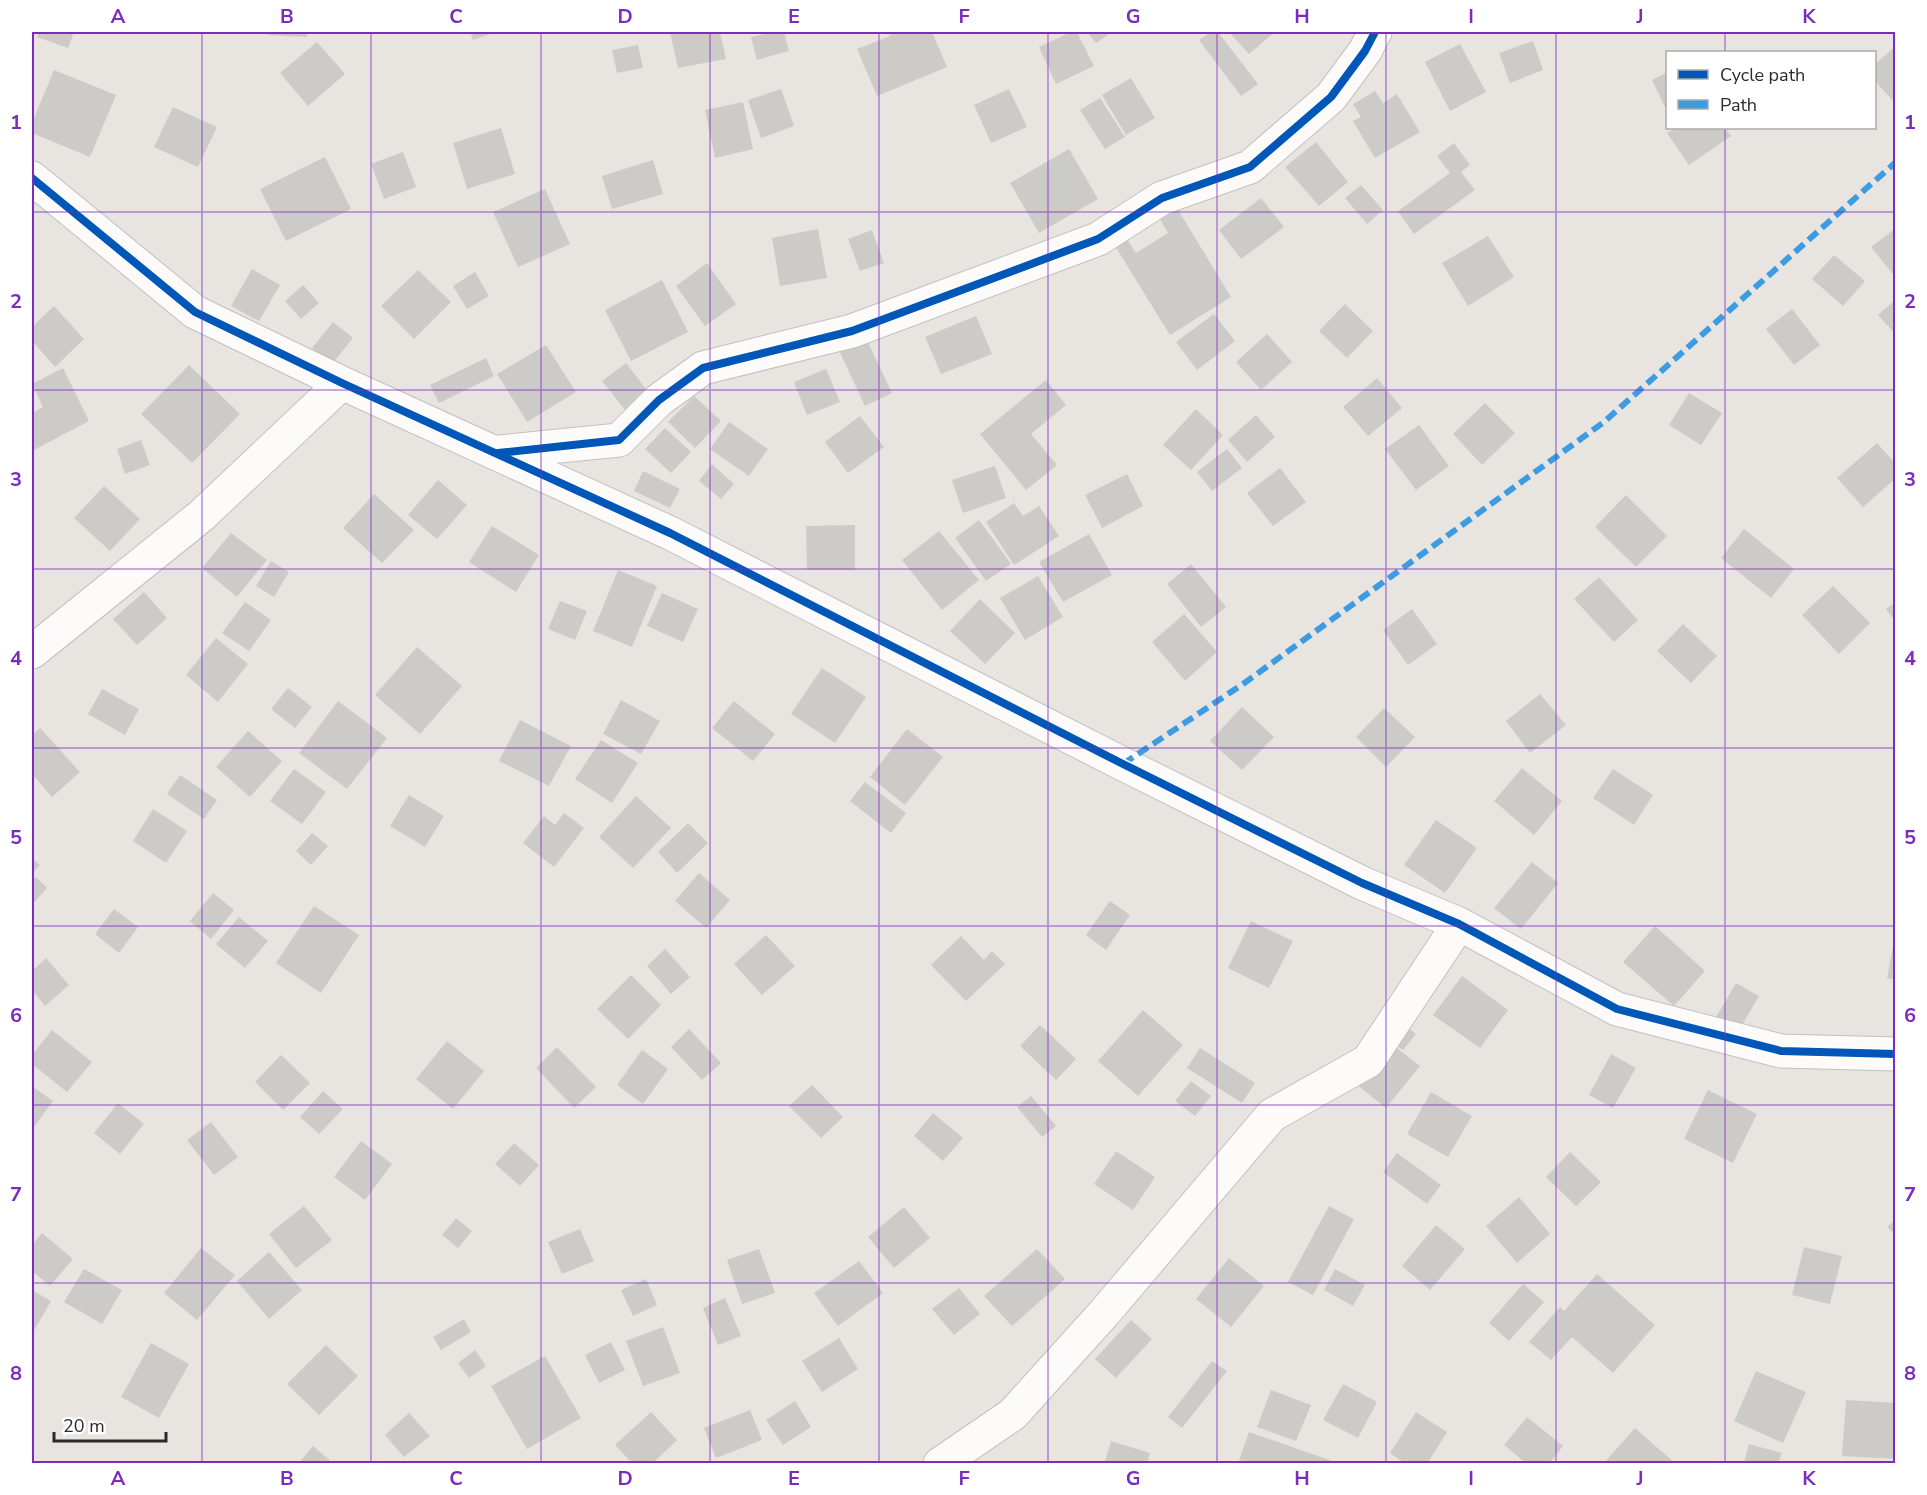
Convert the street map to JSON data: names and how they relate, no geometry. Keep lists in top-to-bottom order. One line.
{"legend":["Cycle path","Path"],"scale_bar":"20 m","grid":{"columns":["A","B","C","D","E","F","G","H","I","J","K"],"rows":["1","2","3","4","5","6","7","8"]}}
